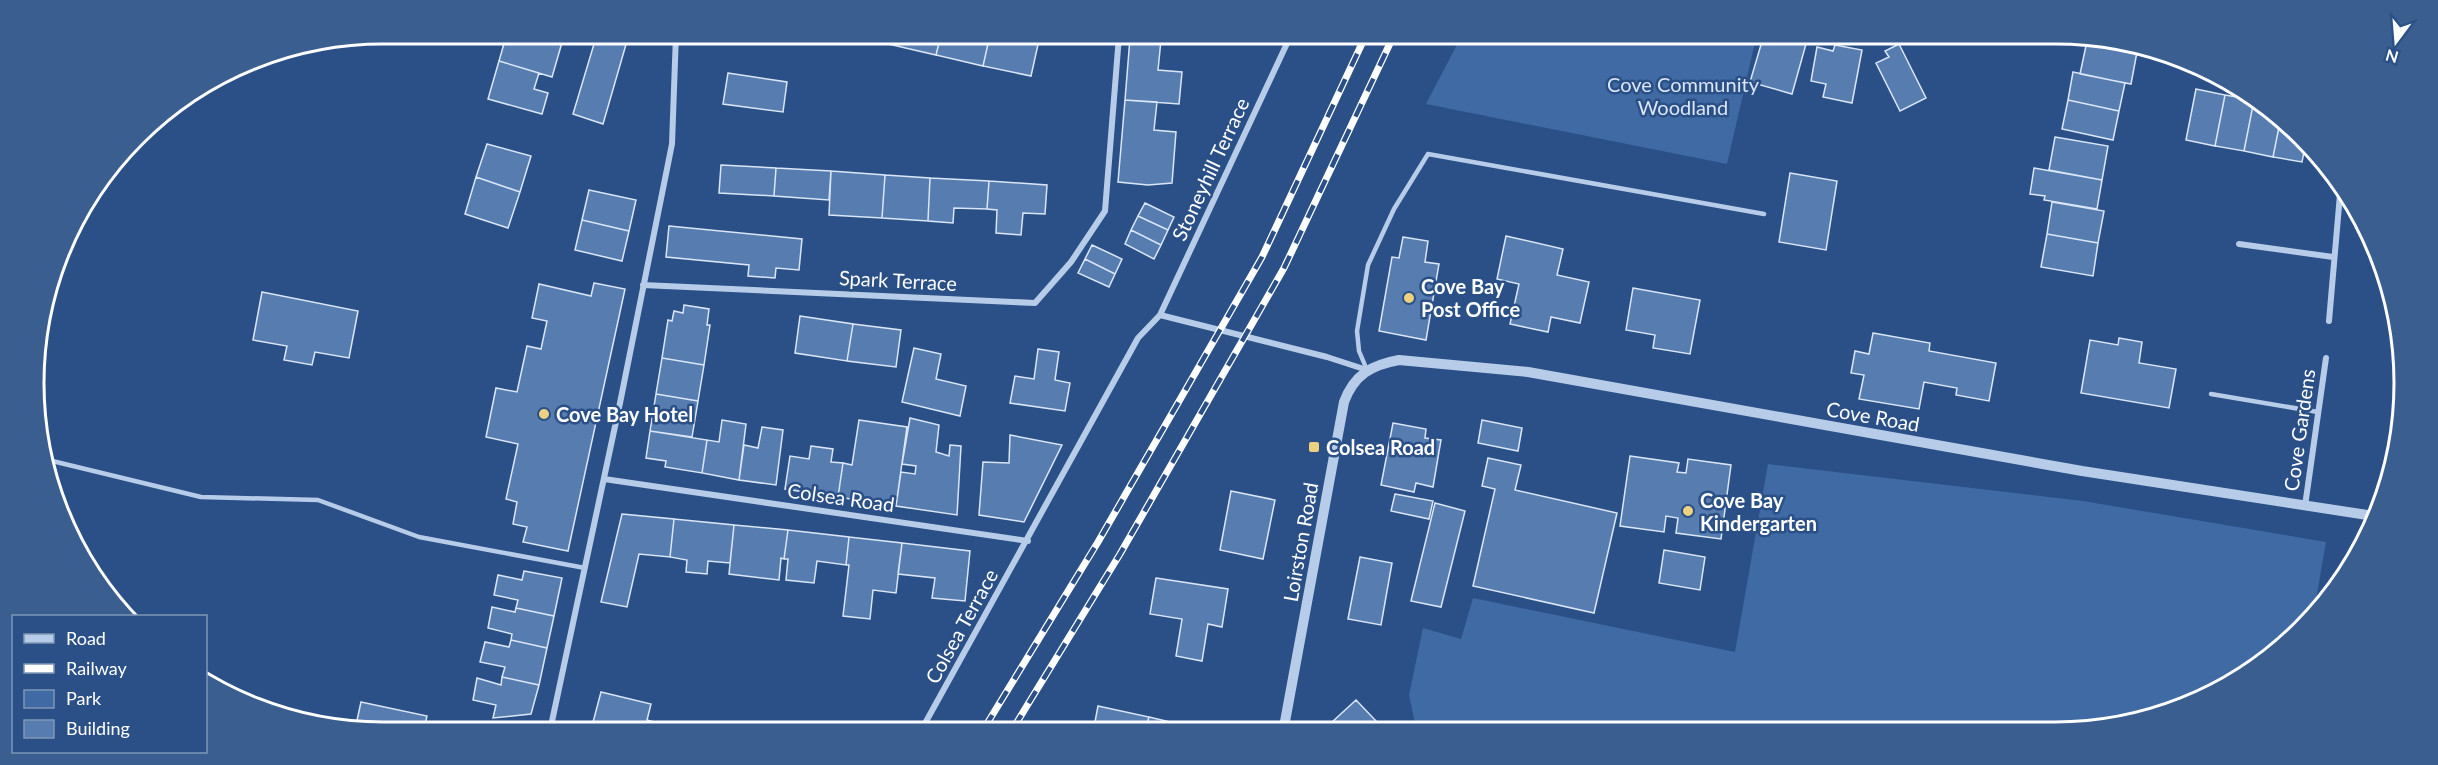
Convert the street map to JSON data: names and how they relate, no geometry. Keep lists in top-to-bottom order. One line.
{"streets":{"street":["Stoneyhill Terrace","Spark Terrace","Cove Road","Cove Gardens","Colsea Road","Loirston Road","Colsea Terrace"]},"crossings":[["Cove Road","Cove Gardens"],["Cove Road","Loirston Road"],["Colsea Road","Colsea Terrace"]],"parks":["Cove Community Woodland"],"places":{"other":["Cove Bay Post Office","Cove Bay Hotel","Cove Bay Kindergarten"],"transit":["Colsea Road"]},"legend":["Road","Railway","Park","Building"],"north":"bottom"}
